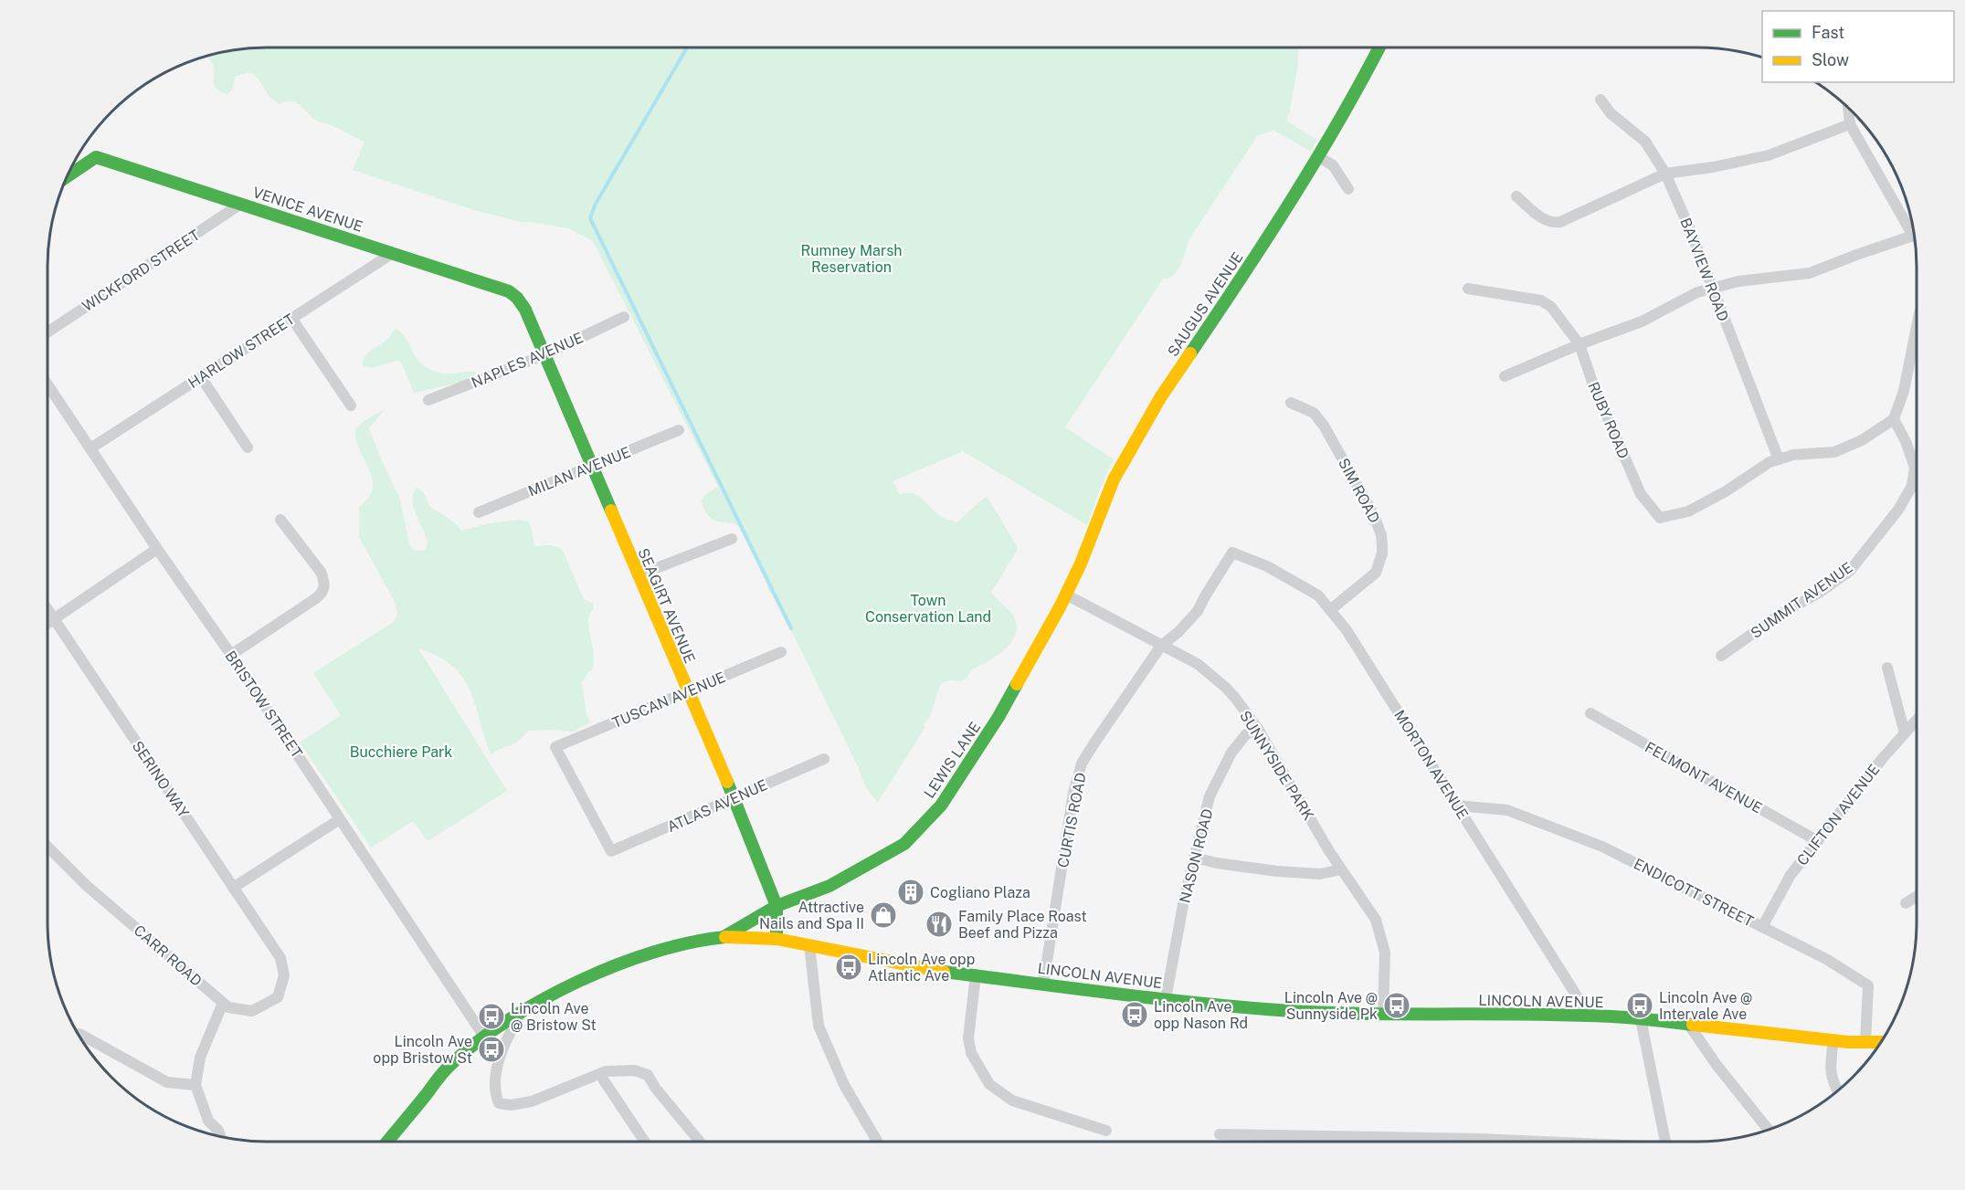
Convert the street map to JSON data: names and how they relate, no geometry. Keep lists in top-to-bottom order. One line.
{"streets":{"street":["VENICE AVENUE","BAYVIEW ROAD","WICKFORD STREET","SAUGUS AVENUE","HARLOW STREET","NAPLES AVENUE","RUBY ROAD","MILAN AVENUE","SIM ROAD","SUMMIT AVENUE","SEAGIRT AVENUE","TUSCAN AVENUE","BRISTOW STREET","LEWIS LANE","MORTON AVENUE","SUNNYSIDE PARK","FELMONT AVENUE","SERINO WAY","ATLAS AVENUE","CLIFTON AVENUE","CURTIS ROAD","NASON ROAD","ENDICOTT STREET","CARR ROAD","LINCOLN AVENUE"]},"crossings":[["VENICE AVENUE","WICKFORD STREET"],["VENICE AVENUE","HARLOW STREET"],["VENICE AVENUE","SEAGIRT AVENUE"],["BAYVIEW ROAD","RUBY ROAD"],["SAUGUS AVENUE","LEWIS LANE"],["SAUGUS AVENUE","SUNNYSIDE PARK"],["HARLOW STREET","BRISTOW STREET"],["NAPLES AVENUE","SEAGIRT AVENUE"],["MILAN AVENUE","SEAGIRT AVENUE"],["SIM ROAD","MORTON AVENUE"],["SEAGIRT AVENUE","TUSCAN AVENUE"],["SEAGIRT AVENUE","LEWIS LANE"],["SEAGIRT AVENUE","ATLAS AVENUE"],["SEAGIRT AVENUE","LINCOLN AVENUE"],["TUSCAN AVENUE","ATLAS AVENUE"],["BRISTOW STREET","LINCOLN AVENUE"],["LEWIS LANE","SUNNYSIDE PARK"],["LEWIS LANE","LINCOLN AVENUE"],["MORTON AVENUE","CURTIS ROAD"],["MORTON AVENUE","ENDICOTT STREET"],["MORTON AVENUE","LINCOLN AVENUE"],["SUNNYSIDE PARK","CURTIS ROAD"],["SUNNYSIDE PARK","NASON ROAD"],["SUNNYSIDE PARK","LINCOLN AVENUE"],["FELMONT AVENUE","CLIFTON AVENUE"],["SERINO WAY","CARR ROAD"],["CLIFTON AVENUE","ENDICOTT STREET"],["CURTIS ROAD","LINCOLN AVENUE"],["NASON ROAD","LINCOLN AVENUE"],["ENDICOTT STREET","LINCOLN AVENUE"]],"parks":["Rumney Marsh Reservation","Town Conservation Land","Bucchiere Park"],"places":{"building":["Cogliano Plaza"],"shop":["Attractive Nails and Spa II"],"restaurant":["Family Place Roast Beef and Pizza"],"bus stop":["Lincoln Ave opp Atlantic Ave","Lincoln Ave @ Sunnyside Pk","Lincoln Ave @ Intervale Ave","Lincoln Ave opp Nason Rd","Lincoln Ave @ Bristow St","Lincoln Ave opp Bristow St"]},"legend":["Fast","Slow"]}
